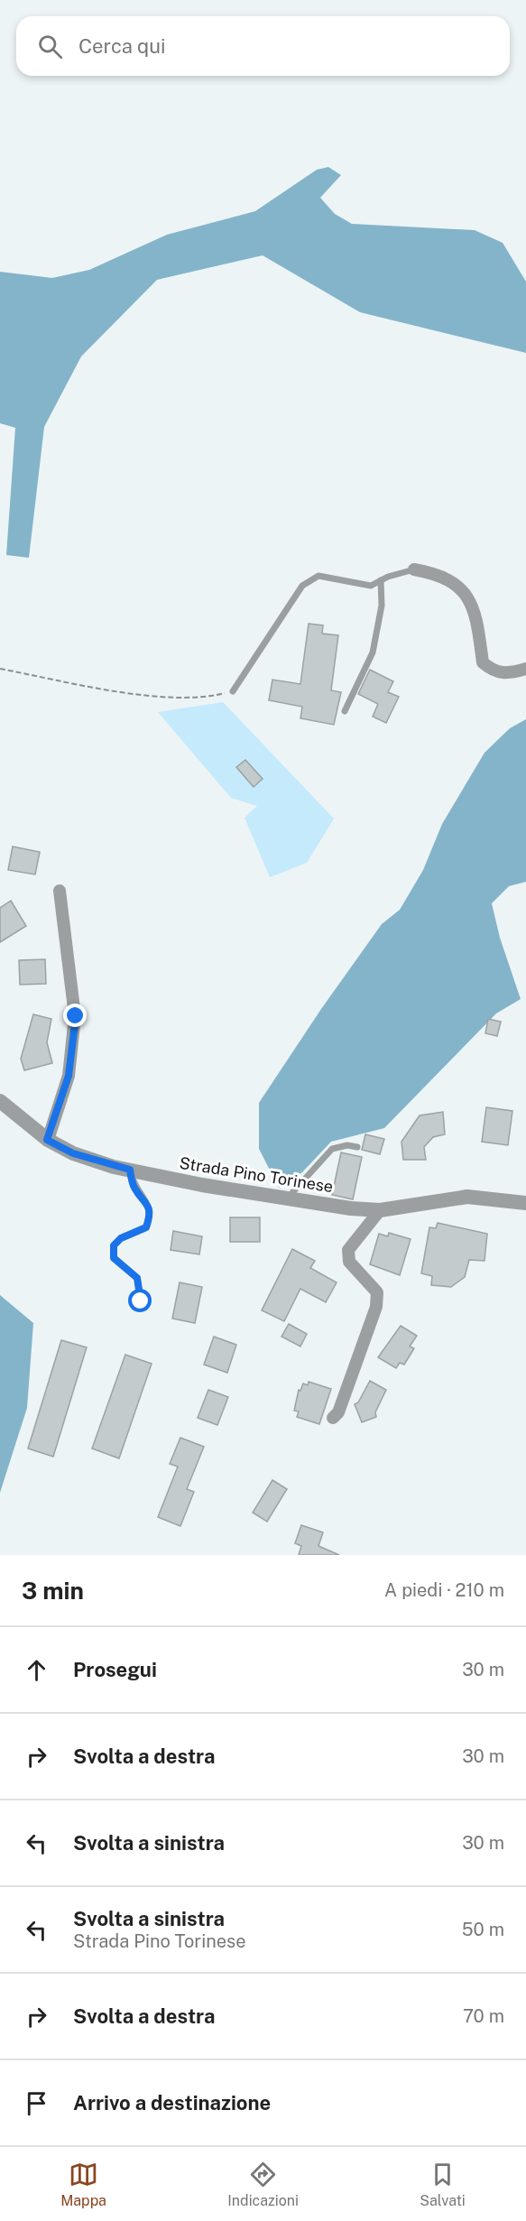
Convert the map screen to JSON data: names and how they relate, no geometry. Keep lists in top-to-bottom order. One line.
{"streets":{"street":["Strada Pino Torinese"]},"page":{"search":"Cerca qui","heading":["3 min","A piedi · 210 m"],"list":[["Prosegui","30 m"],["Svolta a destra","30 m"],["Svolta a sinistra","30 m"],["Svolta a sinistra","Strada Pino Torinese","50 m"],["Svolta a destra","70 m"],"Arrivo a destinazione"],"nav":["Mappa","Indicazioni","Salvati"]}}
